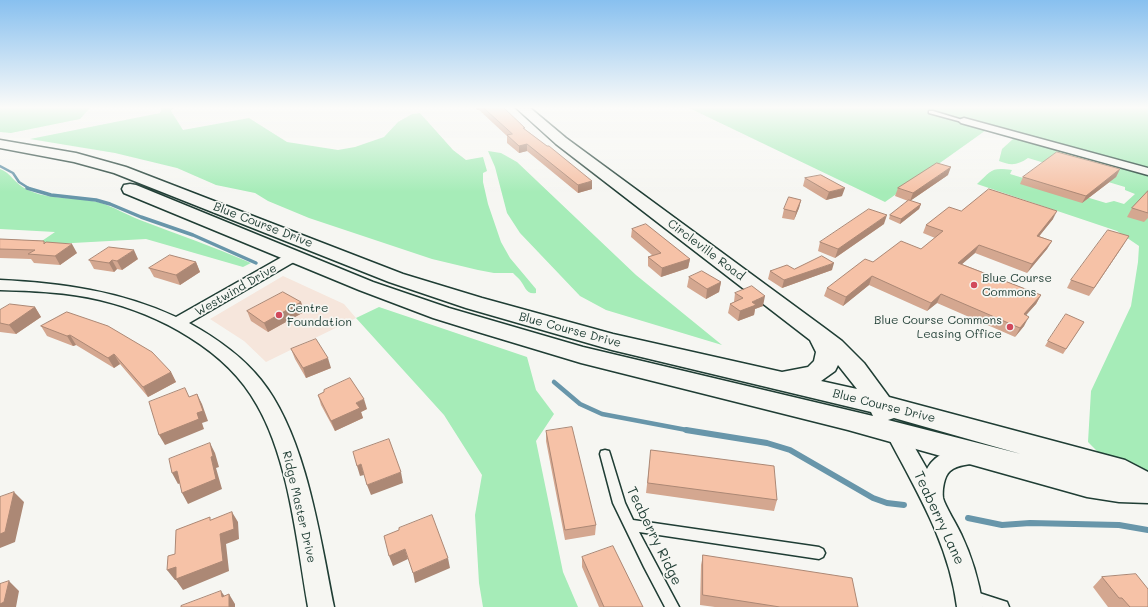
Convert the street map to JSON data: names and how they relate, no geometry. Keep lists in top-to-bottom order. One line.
{"streets":{"main road":["Blue Course Drive","Circleville Road"],"street":["Westwind Drive","Ridge Master Drive","Teaberry Lane"],"lane":["Teaberry Ridge"]},"crossings":[["Blue Course Drive","Circleville Road"],["Blue Course Drive","Westwind Drive"],["Blue Course Drive","Teaberry Lane"],["Circleville Road","Teaberry Lane"],["Westwind Drive","Ridge Master Drive"]],"places":["Blue Course Commons","Centre Foundation","Blue Course Commons Leasing Office"]}
